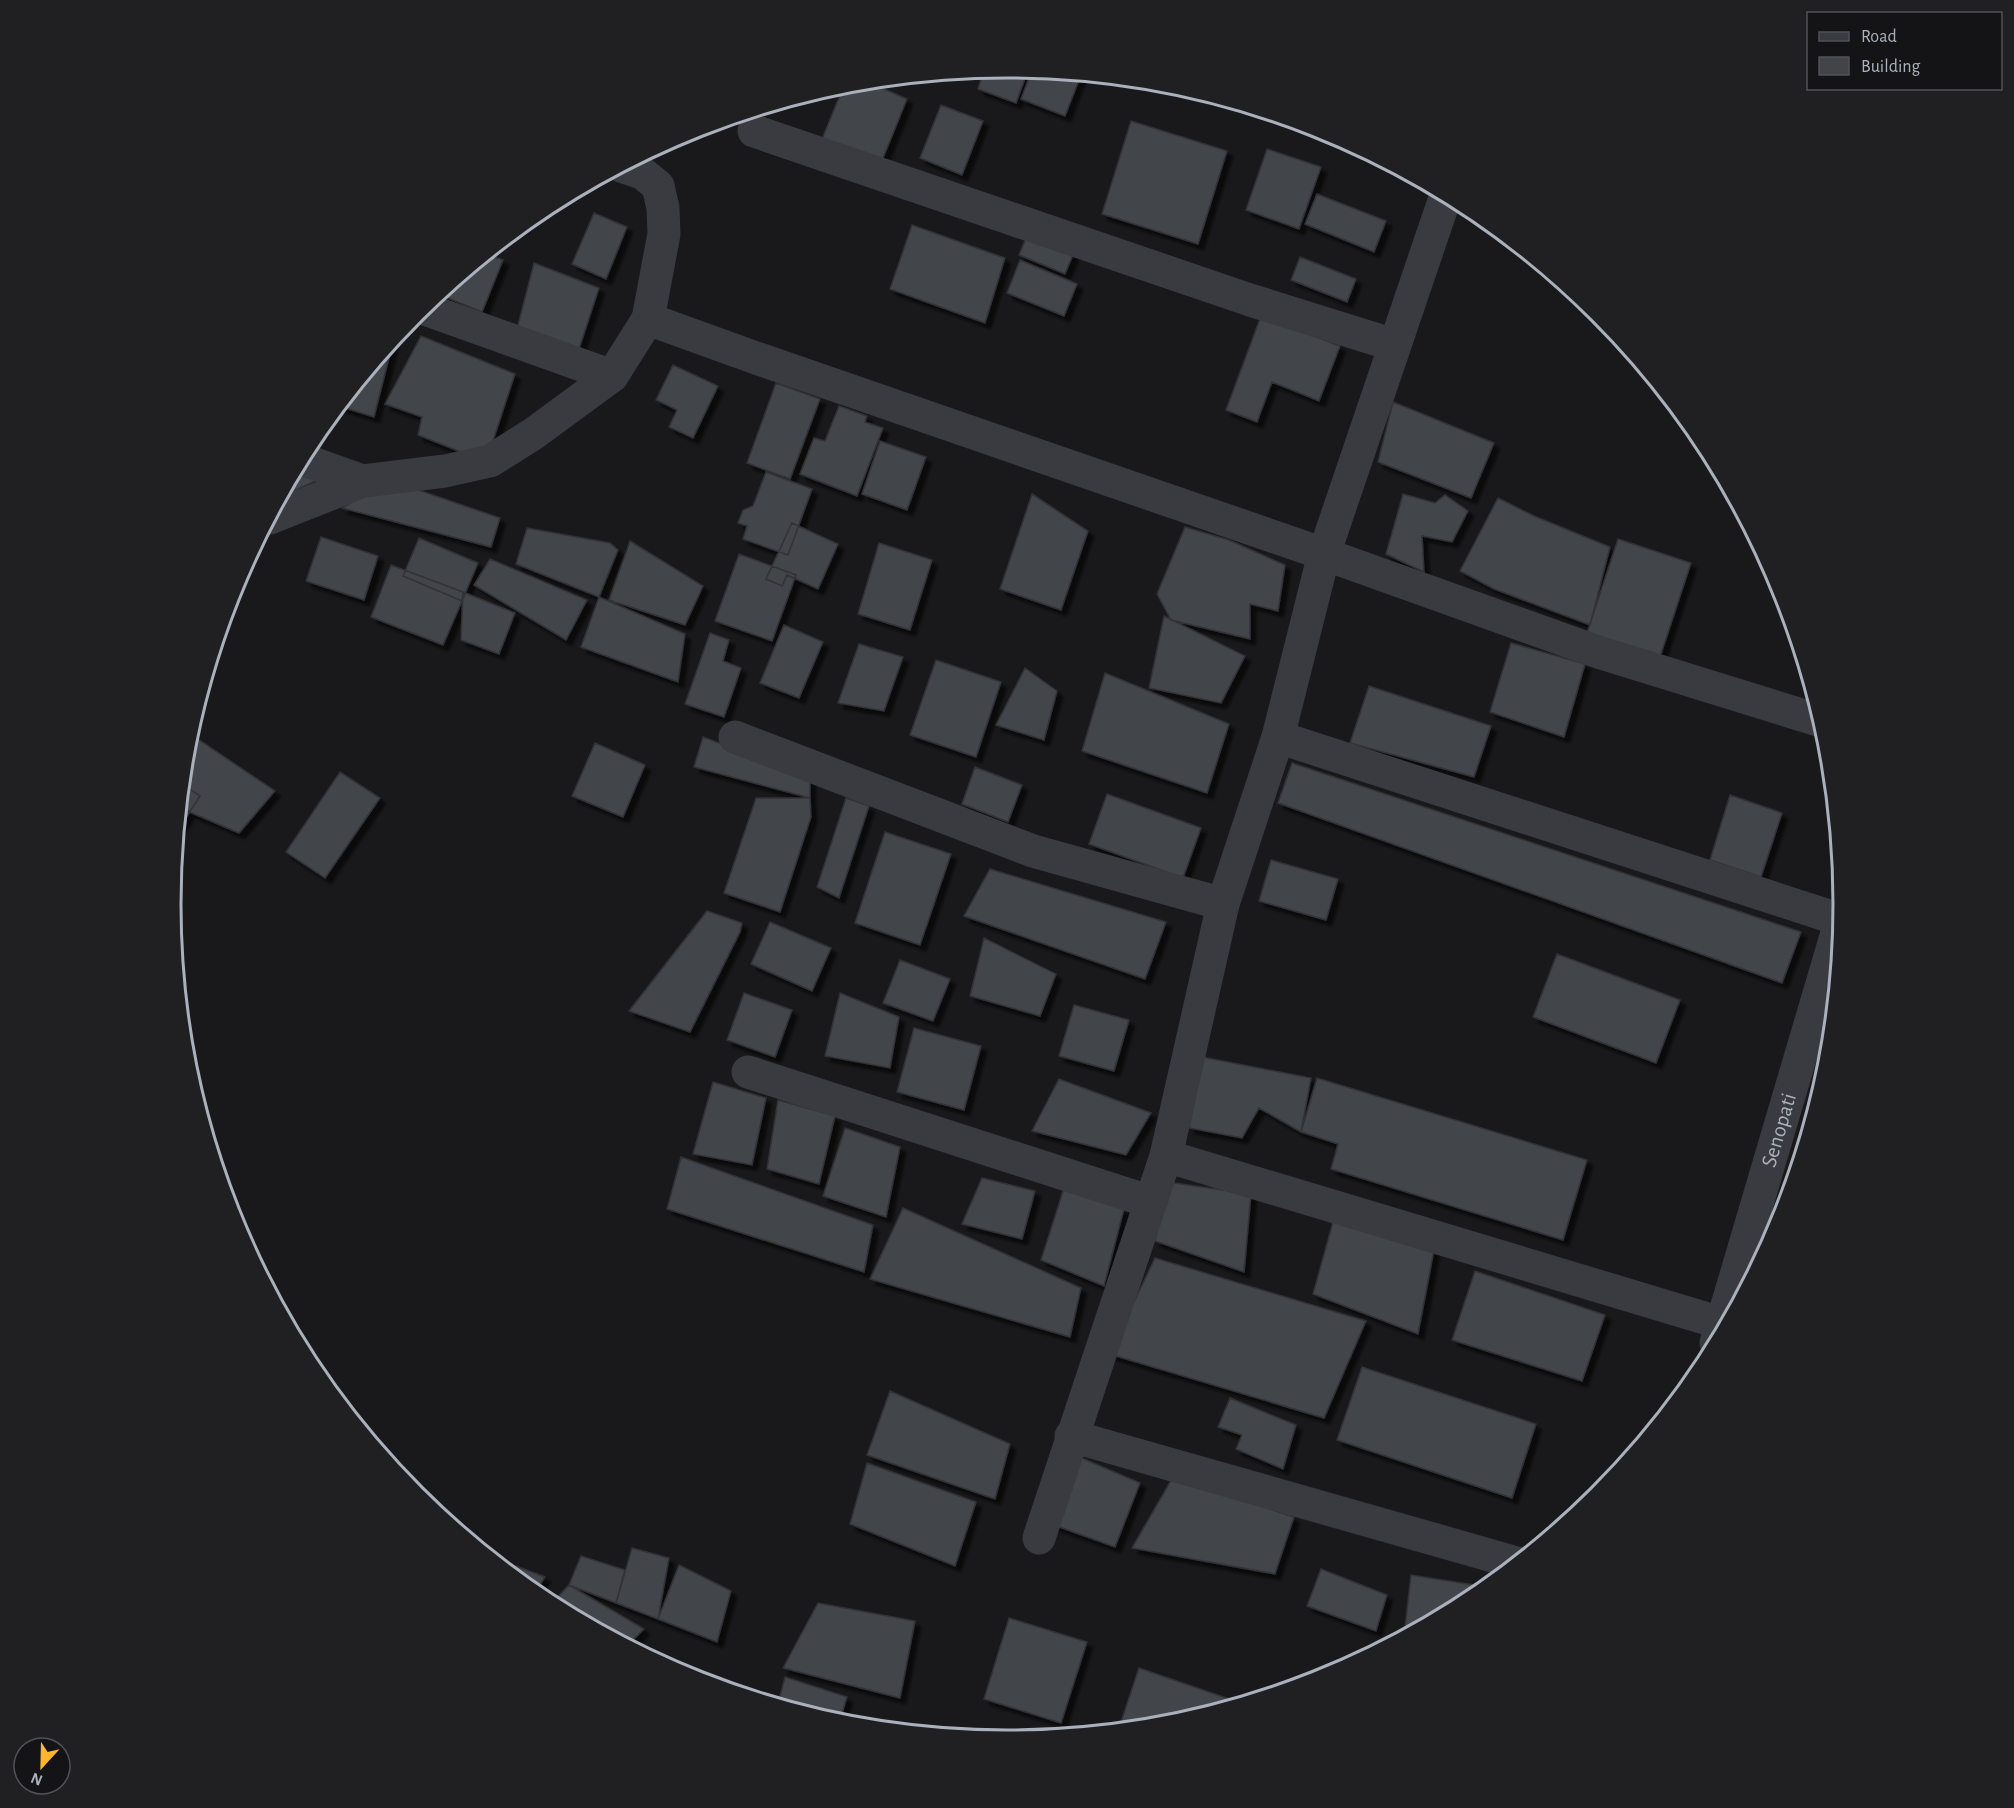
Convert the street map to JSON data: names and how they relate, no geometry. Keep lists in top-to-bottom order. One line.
{"streets":{"street":["Senopati"]},"legend":["Road","Building"],"north":"bottom"}
